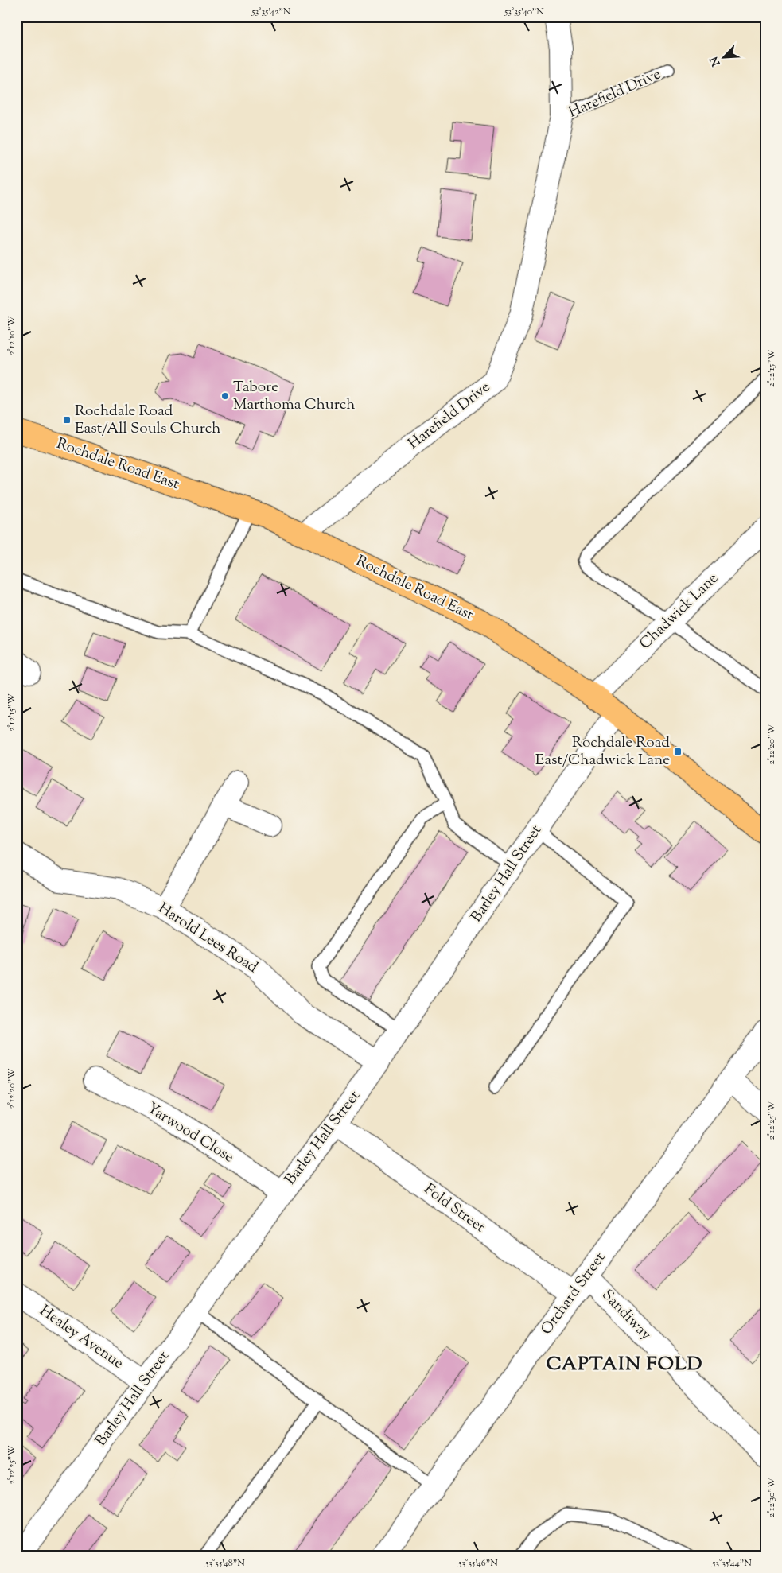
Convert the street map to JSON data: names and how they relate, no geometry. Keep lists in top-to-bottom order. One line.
{"streets":{"highway":["Rochdale Road East"],"street":["Harefield Drive","Chadwick Lane","Barley Hall Street","Harold Lees Road","Yarwood Close","Fold Street","Orchard Street","Sandiway","Healey Avenue"]},"crossings":[["Harefield Drive","Rochdale Road East"],["Rochdale Road East","Chadwick Lane"],["Rochdale Road East","Barley Hall Street"],["Barley Hall Street","Harold Lees Road"],["Barley Hall Street","Yarwood Close"],["Barley Hall Street","Fold Street"],["Barley Hall Street","Healey Avenue"],["Fold Street","Orchard Street"],["Orchard Street","Sandiway"]],"districts":["CAPTAIN FOLD"],"places":{"other":["Tabore Marthoma Church"],"transit":["Rochdale Road East/All Souls Church","Rochdale Road East/Chadwick Lane"]},"north":"bottom left","coordinates":["53°35'42\"N","53°35'40\"N","2°12'10\"W","2°12'15\"W","2°12'20\"W","2°12'25\"W","2°12'30\"W","53°35'48\"N","53°35'46\"N","53°35'44\"N"]}
